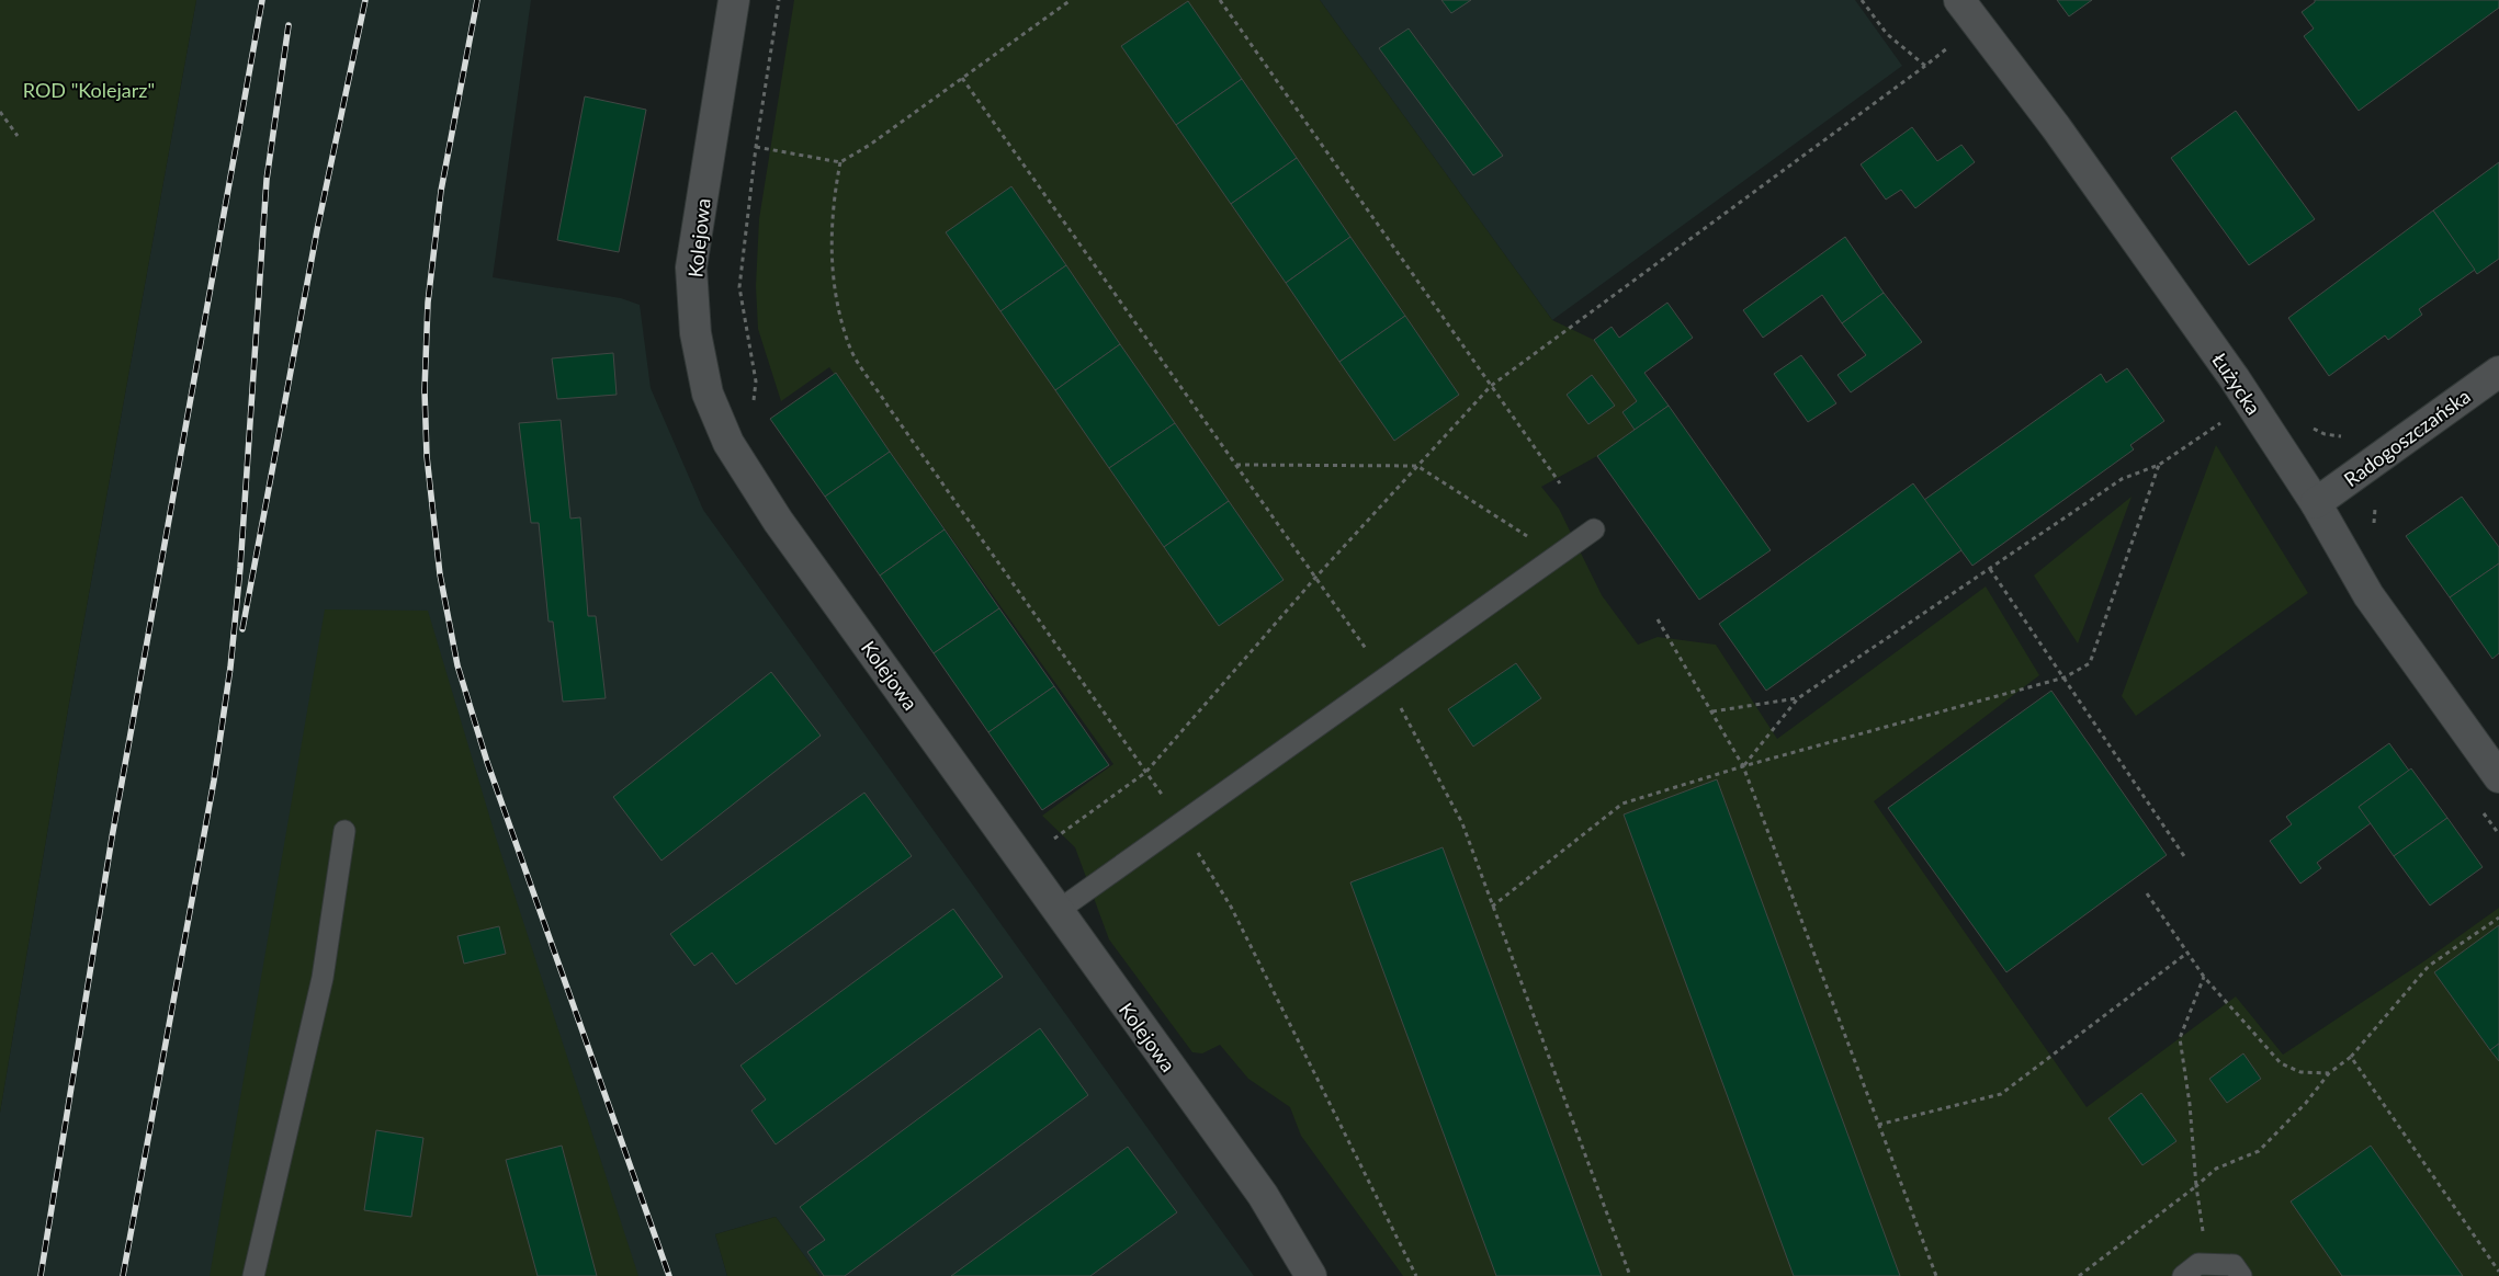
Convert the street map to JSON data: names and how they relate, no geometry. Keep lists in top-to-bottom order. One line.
{"streets":{"street":["Kolejowa","Łużycka","Radogoszczańska"]},"crossings":[["Łużycka","Radogoszczańska"]],"parks":["ROD \"Kolejarz\""]}
